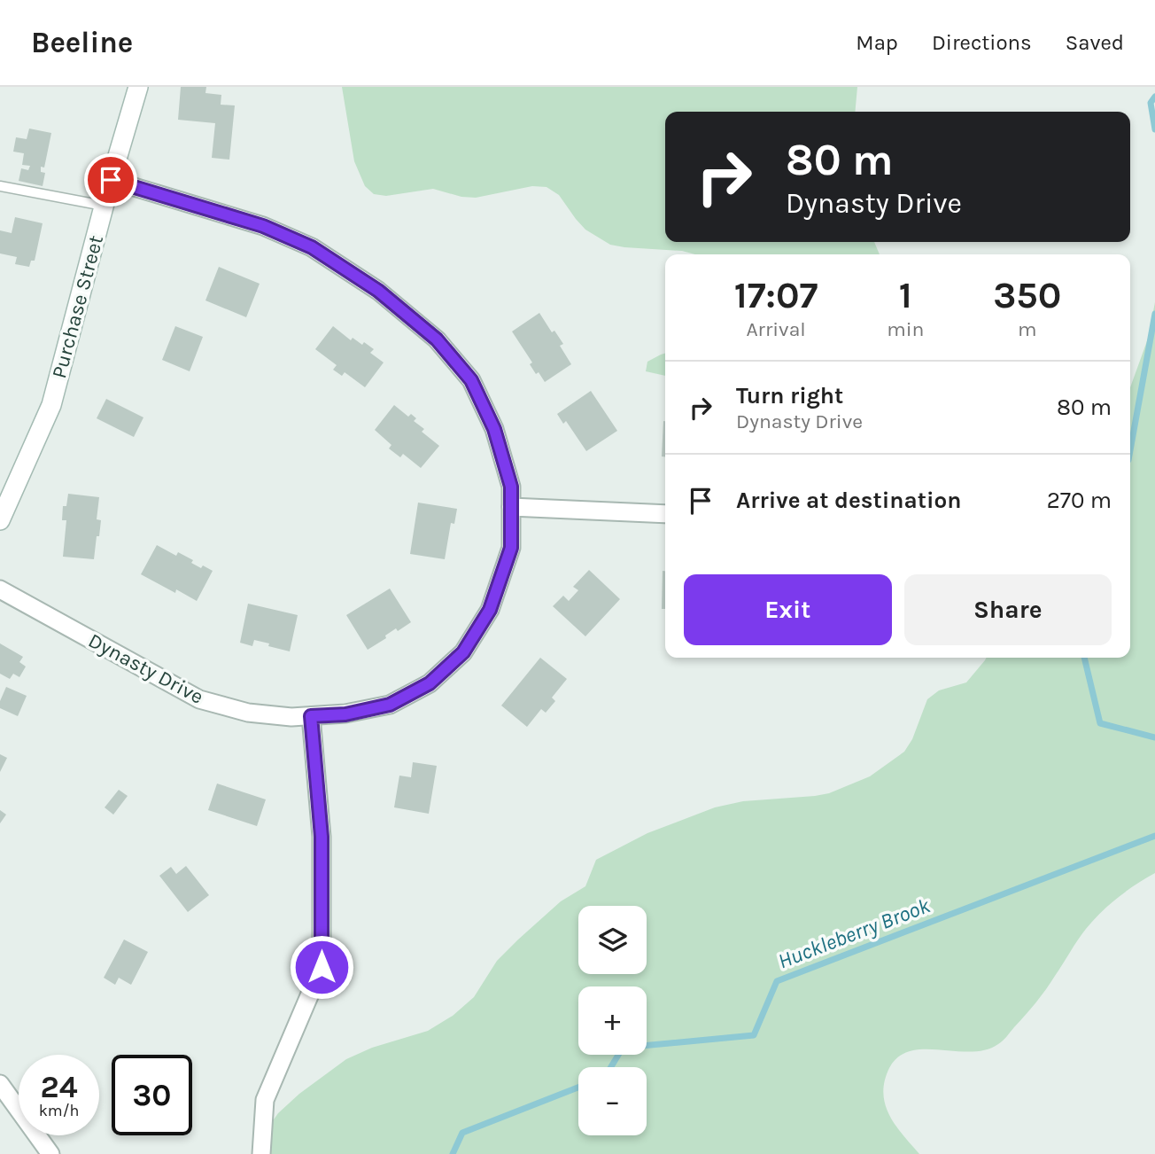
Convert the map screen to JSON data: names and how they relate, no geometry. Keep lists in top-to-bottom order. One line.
{"streets":{"main road":["Purchase Street"],"street":["Dynasty Drive"]},"crossings":[["Purchase Street","Dynasty Drive"]],"water":["Huckleberry Brook"],"page":{"header":"Beeline","nav":["Map","Directions","Saved"],"turn":["80 m","Dynasty Drive"],"eta":["17:07","Arrival","1","min","350","m"],"list":[{"name":"Turn right","note":"Dynasty Drive","value":"80 m"},{"name":"Arrive at destination","value":"270 m"}],"buttons":["Exit","Share"],"map_buttons":["+","−"],"speed":"24 km/h","limit":"30"}}
